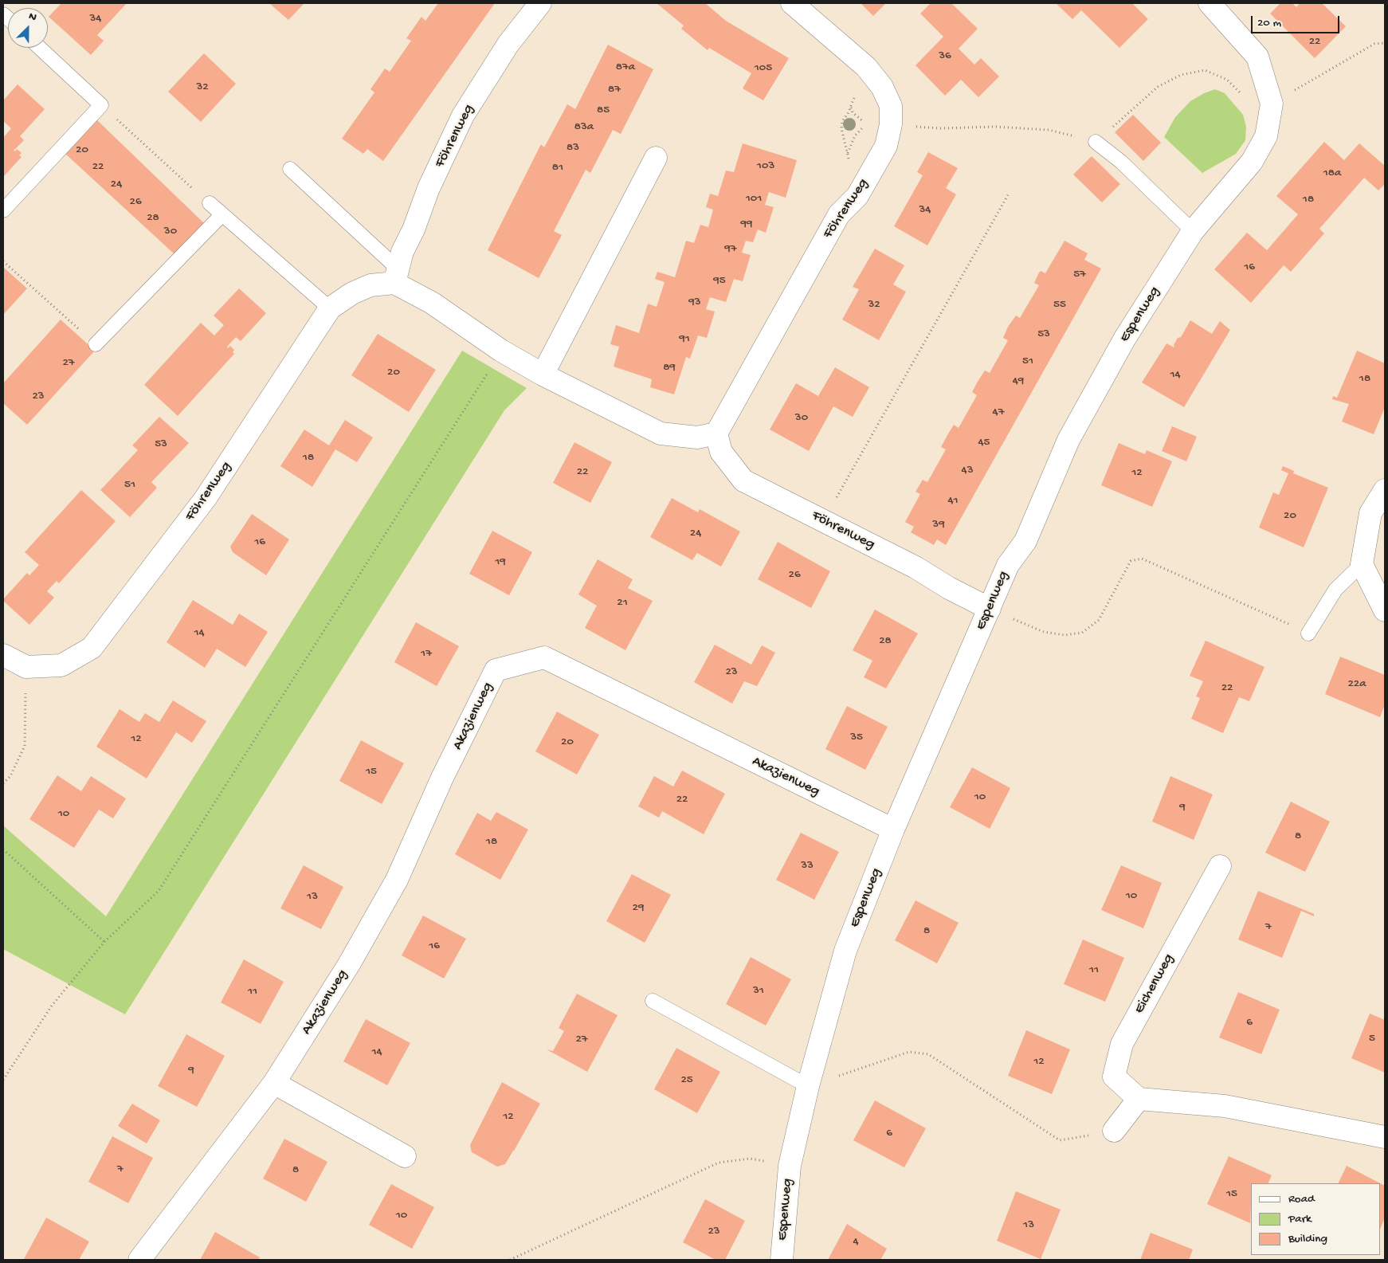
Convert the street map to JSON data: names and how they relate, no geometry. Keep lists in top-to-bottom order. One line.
{"streets":{"street":["Föhrenweg","Espenweg","Akazienweg","Eichenweg"]},"crossings":[["Föhrenweg","Espenweg"],["Espenweg","Akazienweg"]],"house_numbers":["34","22","36","87a","105","32","87","85","83a","83","20","103","22","81","18a","24","101","18","26","34","28","99","30","97","16","57","95","93","32","55","53","91","51","27","89","20","14","18","49","23","47","30","45","53","18","43","22","12","51","41","20","39","24","16","19","26","21","14","28","17","23","22a","22","35","12","20","15","10","22","9","10","8","18","33","10","13","29","7","8","16","11","31","11","6","5","27","14","12","9","25","12","6","7","8","15","10","13","23","4"],"legend":["Road","Park","Building"],"scale_bar":"20 m","north":"top right"}
